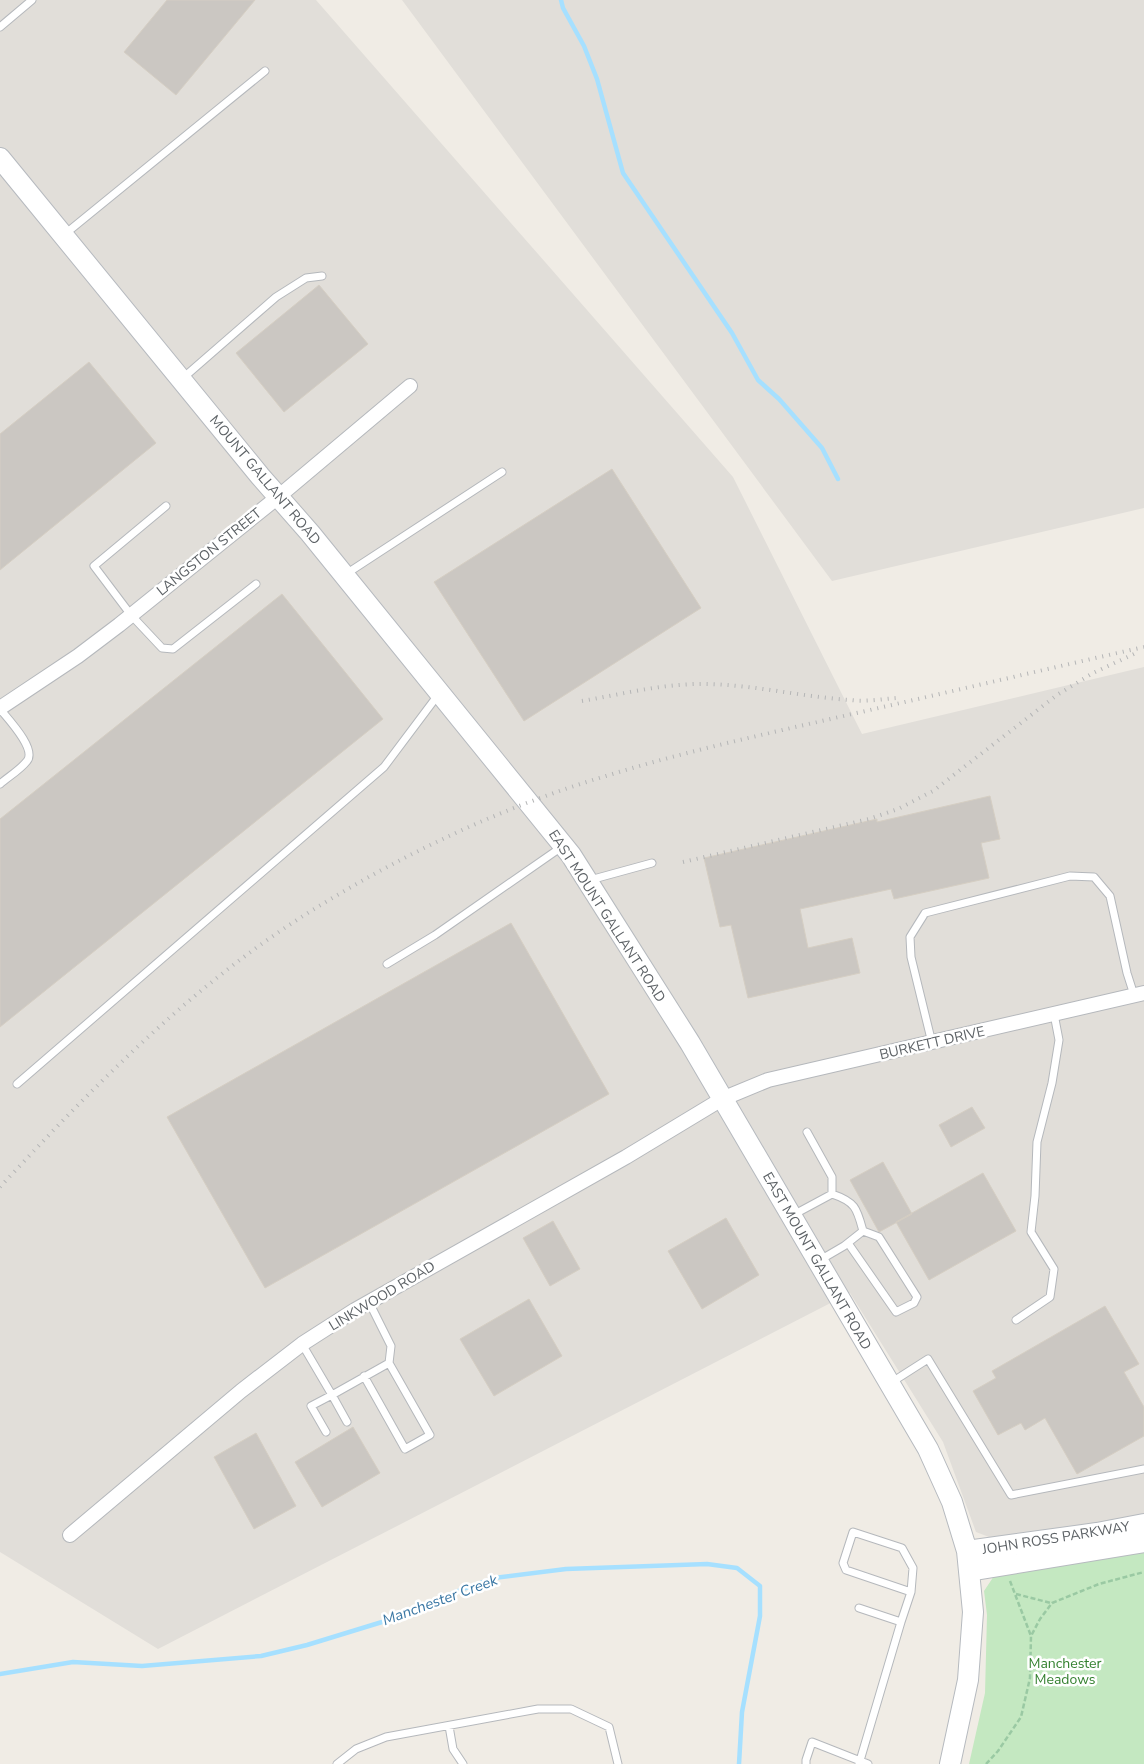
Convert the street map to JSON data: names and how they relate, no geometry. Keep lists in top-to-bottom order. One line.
{"streets":{"street":["MOUNT GALLANT ROAD","LANGSTON STREET","EAST MOUNT GALLANT ROAD","BURKETT DRIVE","LINKWOOD ROAD","JOHN ROSS PARKWAY"]},"crossings":[["MOUNT GALLANT ROAD","LANGSTON STREET"],["MOUNT GALLANT ROAD","EAST MOUNT GALLANT ROAD"],["EAST MOUNT GALLANT ROAD","BURKETT DRIVE"],["EAST MOUNT GALLANT ROAD","LINKWOOD ROAD"],["EAST MOUNT GALLANT ROAD","JOHN ROSS PARKWAY"],["BURKETT DRIVE","LINKWOOD ROAD"]],"water":["Manchester Creek"],"parks":["Manchester Meadows"]}
